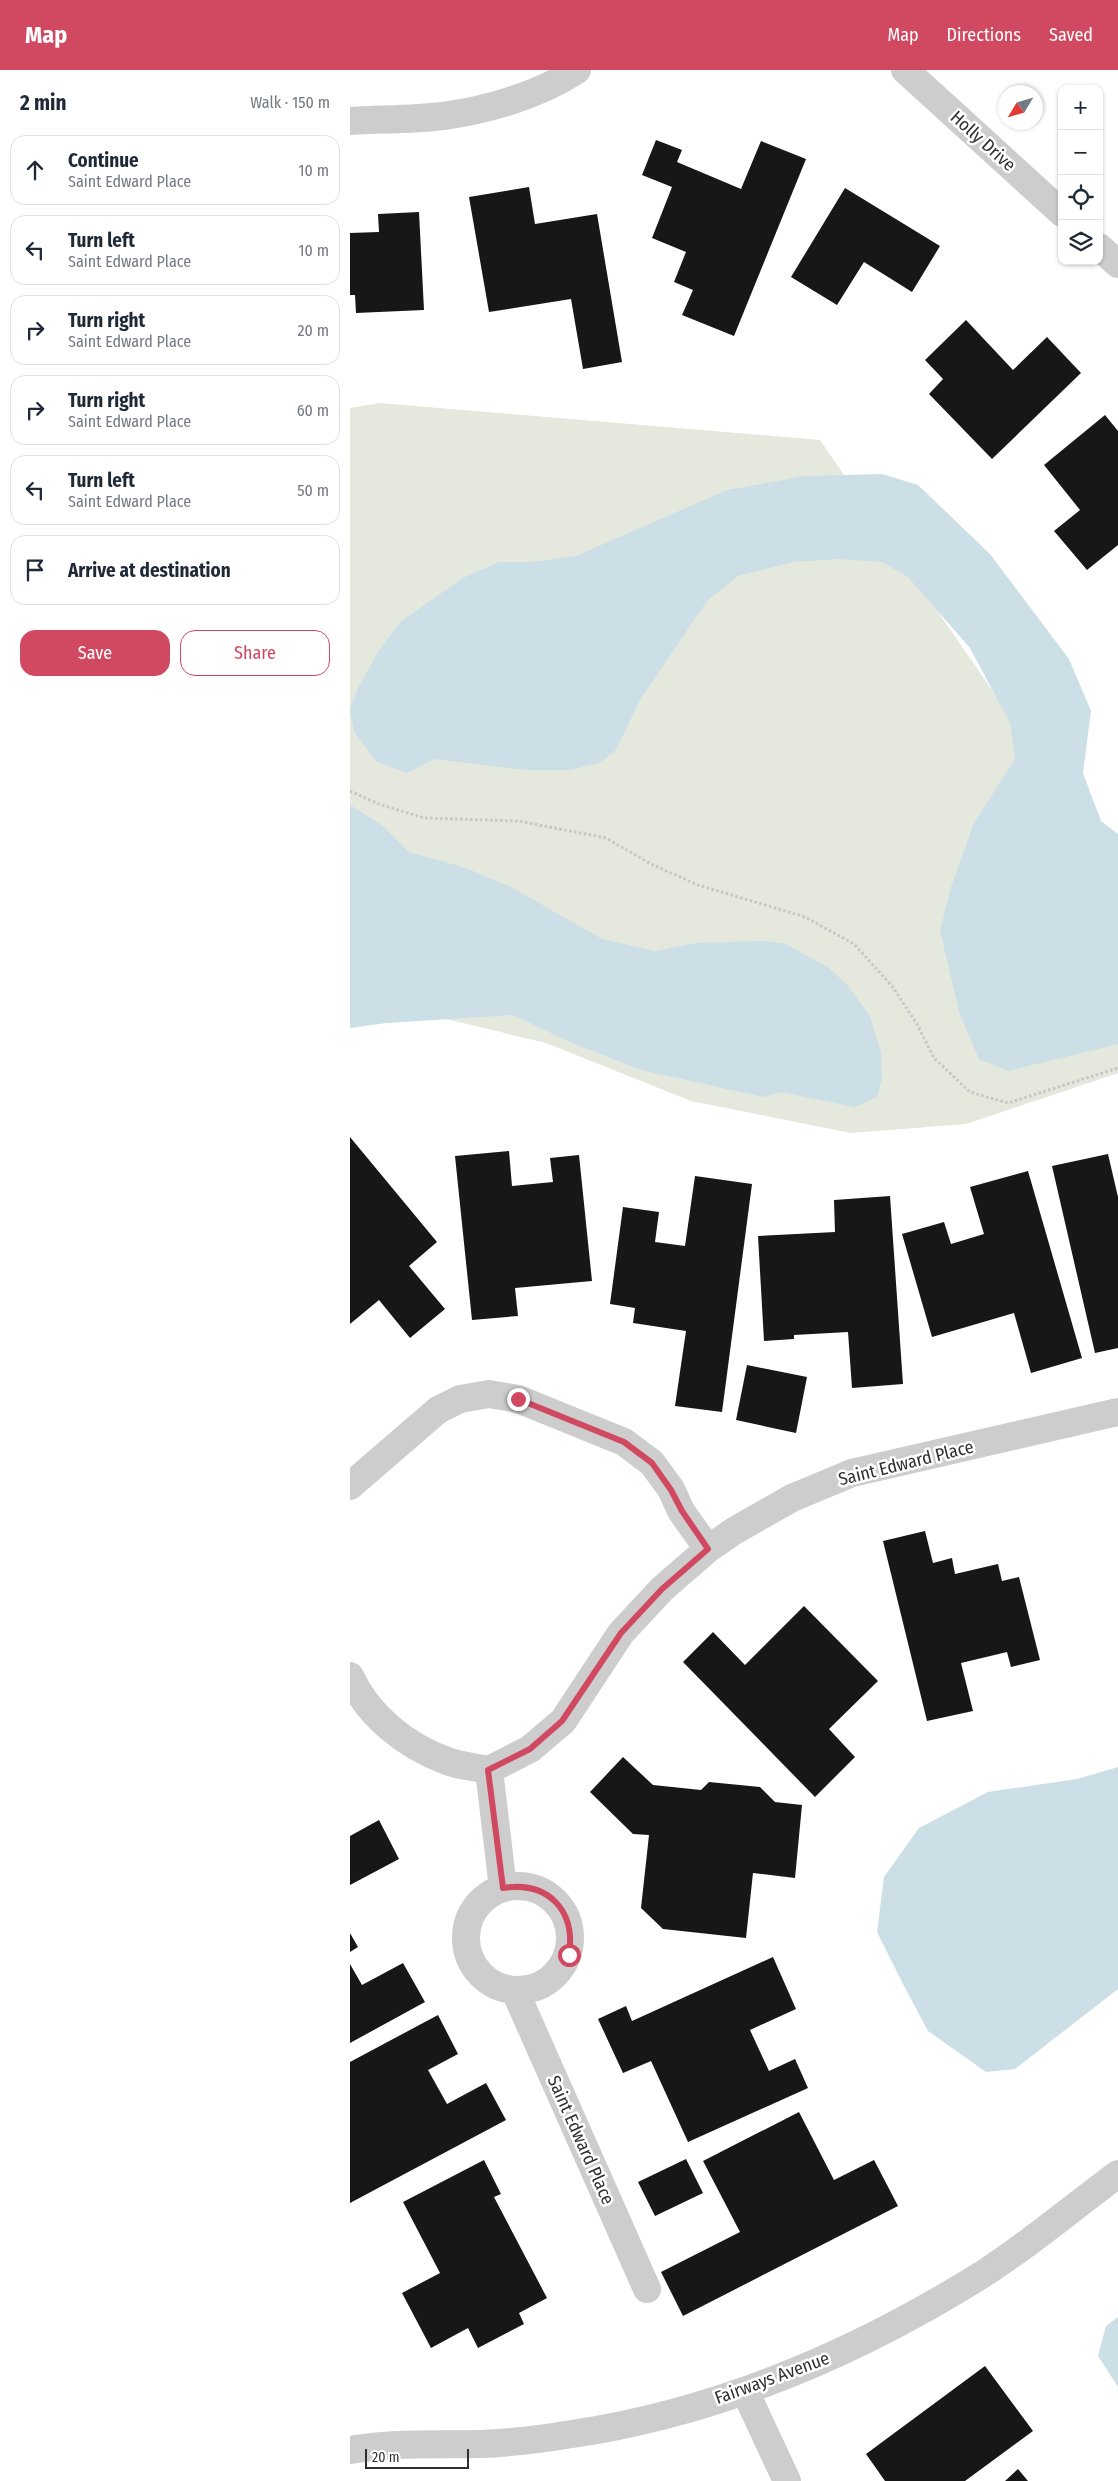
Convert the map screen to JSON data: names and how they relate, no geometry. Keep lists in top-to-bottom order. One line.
{"streets":{"street":["Holly Drive","Saint Edward Place","Fairways Avenue"]},"scale_bar":"20 m","north":"bottom left","page":{"header":"Map","nav":["Map","Directions","Saved"],"heading":["2 min","Walk · 150 m"],"map_buttons":["+","−"],"list":[["Continue","Saint Edward Place","10 m"],["Turn left","Saint Edward Place","10 m"],["Turn right","Saint Edward Place","20 m"],["Turn right","Saint Edward Place","60 m"],["Turn left","Saint Edward Place","50 m"],"Arrive at destination"],"buttons":["Save","Share"],"scale":"20 m"}}
